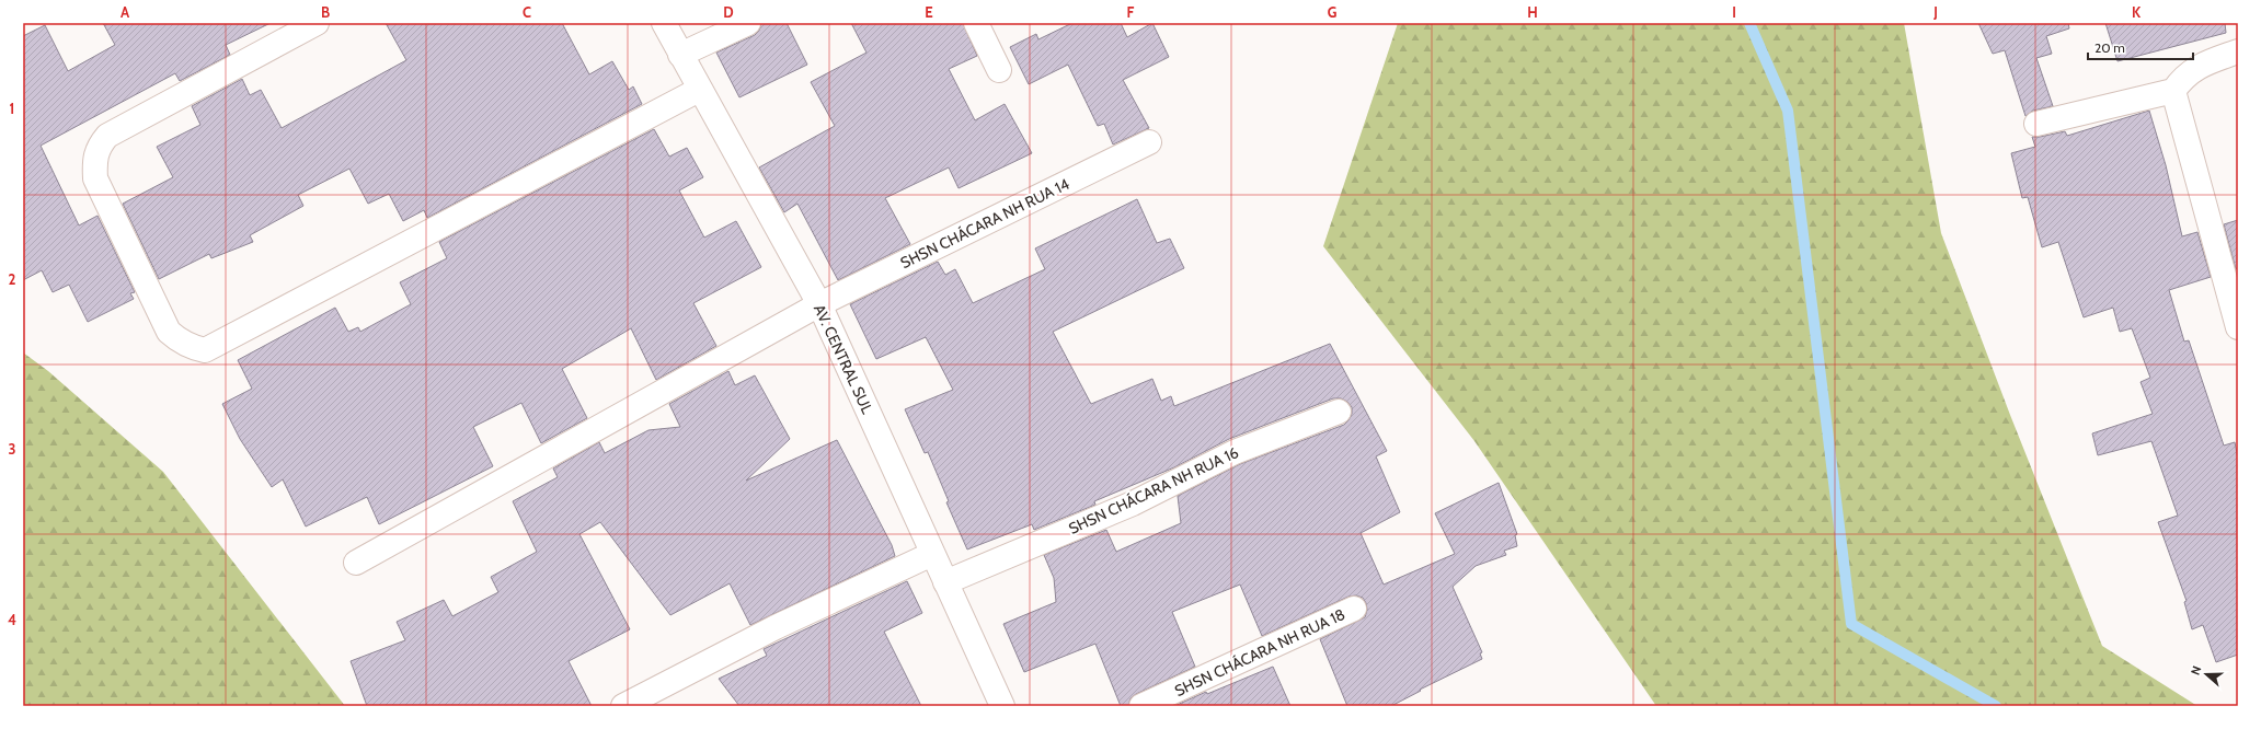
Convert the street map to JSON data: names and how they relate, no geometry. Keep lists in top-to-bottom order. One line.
{"streets":{"street":["SHSN CHÁCARA NH RUA 14","AV. CENTRAL SUL","SHSN CHÁCARA NH RUA 16","SHSN CHÁCARA NH RUA 18"]},"crossings":[["SHSN CHÁCARA NH RUA 14","AV. CENTRAL SUL"],["AV. CENTRAL SUL","SHSN CHÁCARA NH RUA 16"]],"scale_bar":"20 m","north":"left","grid":{"columns":["A","B","C","D","E","F","G","H","I","J","K"],"rows":["1","2","3","4"]}}
